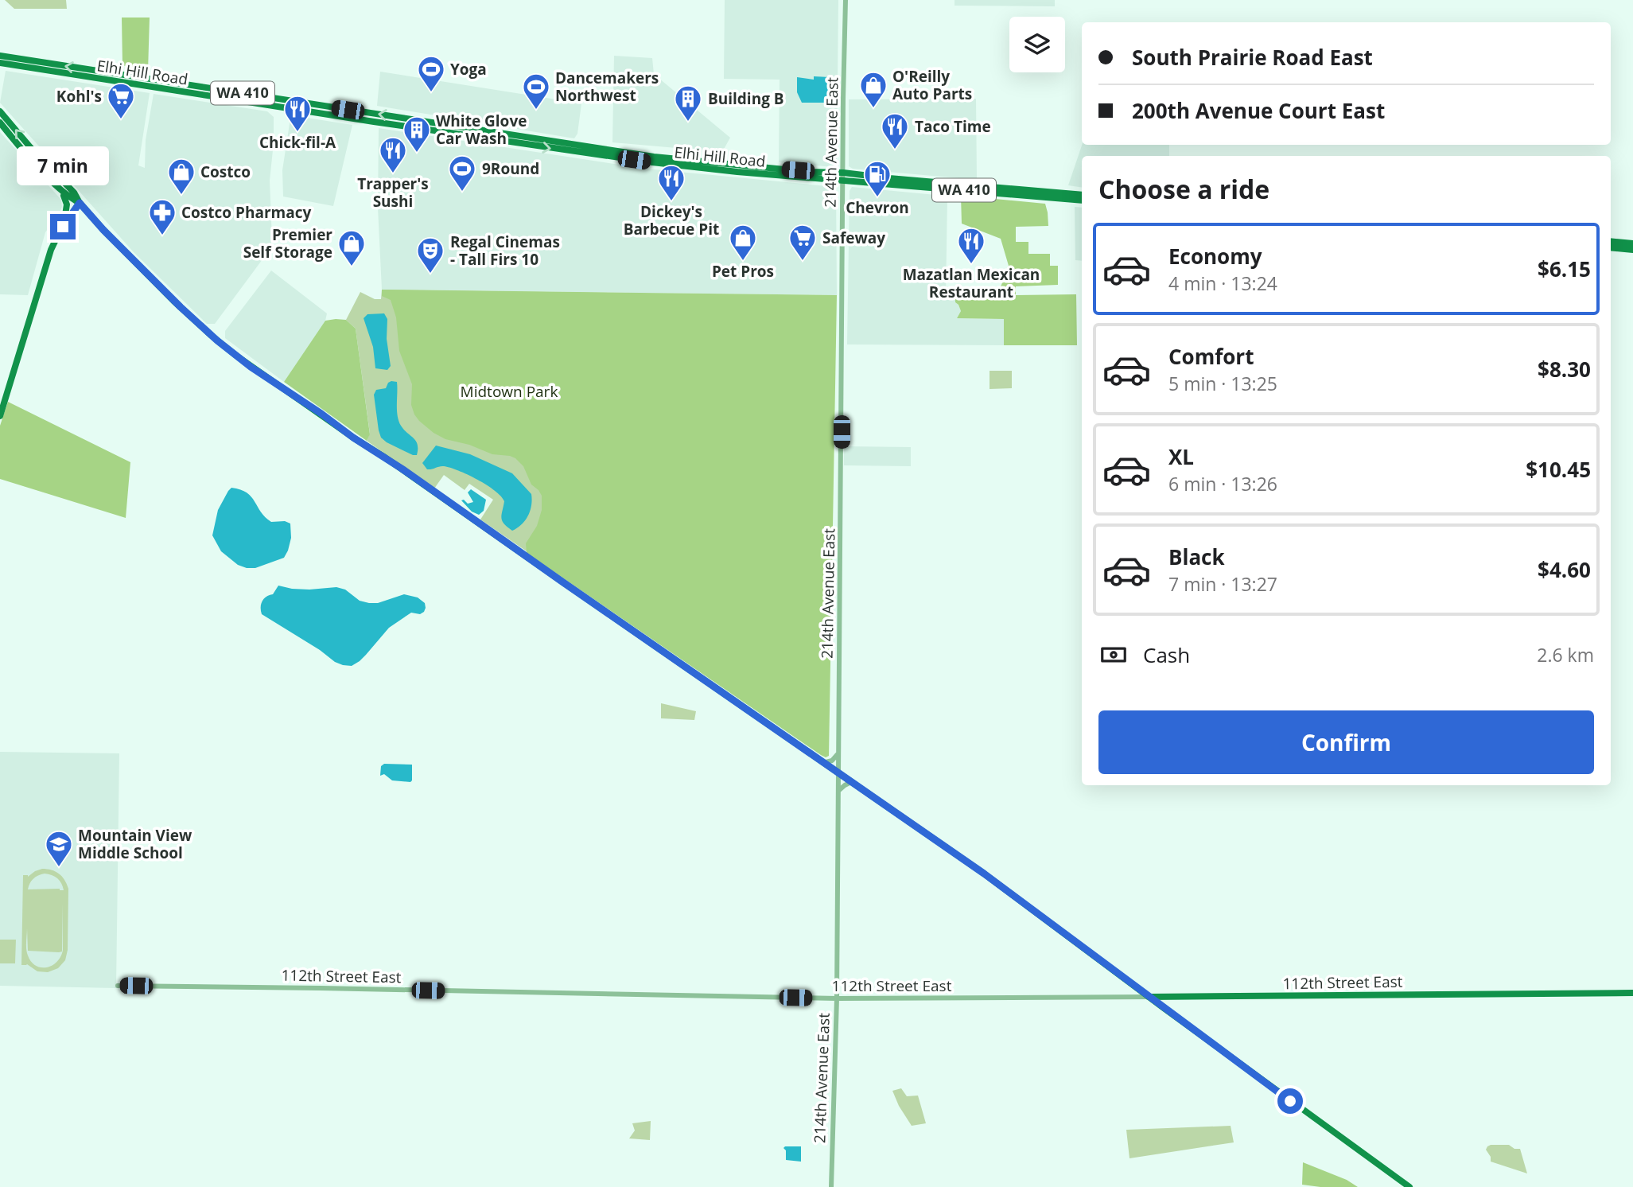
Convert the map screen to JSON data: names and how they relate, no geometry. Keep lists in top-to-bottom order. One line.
{"streets":{"main road":["Elhi Hill Road","WA 410","112th Street East"],"street":["214th Avenue East"]},"crossings":[["Elhi Hill Road","WA 410"],["Elhi Hill Road","214th Avenue East"],["WA 410","214th Avenue East"],["214th Avenue East","112th Street East"]],"parks":["Midtown Park"],"places":{"sports":["Yoga","Dancemakers Northwest","9Round"],"shop":["O'Reilly Auto Parts","Costco","Pet Pros","Premier Self Storage"],"supermarket":["Kohl's","Safeway"],"building":["Building B","White Glove Car Wash"],"restaurant":["Chick-fil-A","Taco Time","Trapper's Sushi","Dickey's Barbecue Pit","Mazatlan Mexican Restaurant"],"fuel station":["Chevron"],"pharmacy":["Costco Pharmacy"],"theatre":["Regal Cinemas - Tall Firs 10"],"school or university":["Mountain View Middle School"]},"page":{"banner":["South Prairie Road East","200th Avenue Court East"],"bubble":"7 min","heading":"Choose a ride","list":[{"name":"Economy","note":"4 min · 13:24","value":"$6.15"},{"name":"Comfort","note":"5 min · 13:25","value":"$8.30"},{"name":"XL","note":"6 min · 13:26","value":"$10.45"},{"name":"Black","note":"7 min · 13:27","value":"$4.60"}],"pay":["Cash","2.6 km"],"buttons":"Confirm"}}
